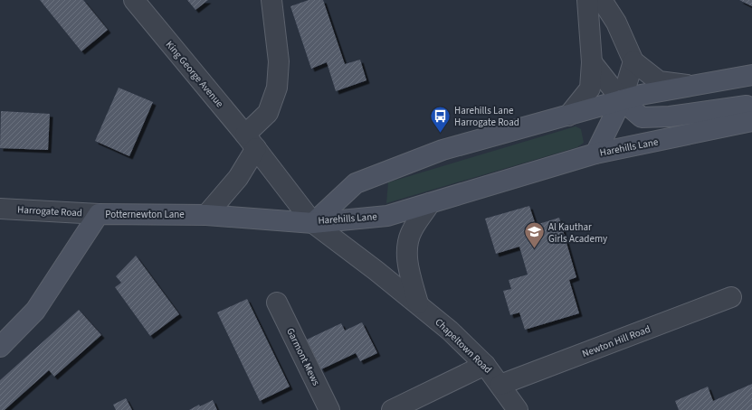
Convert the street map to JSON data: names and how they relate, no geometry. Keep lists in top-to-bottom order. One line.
{"streets":{"main road":["Harehills Lane","Potternewton Lane"],"street":["King George Avenue","Harrogate Road","Newton Hill Road","Chapeltown Road","Garmont Mews"]},"crossings":[["King George Avenue","Harehills Lane"],["King George Avenue","Potternewton Lane"],["King George Avenue","Chapeltown Road"],["Harehills Lane","Potternewton Lane"],["Harehills Lane","Chapeltown Road"],["Harrogate Road","Potternewton Lane"],["Potternewton Lane","Chapeltown Road"],["Newton Hill Road","Chapeltown Road"]],"places":{"bus stop":["Harehills Lane Harrogate Road"],"school or university":["Al Kauthar Girls Academy"]}}
